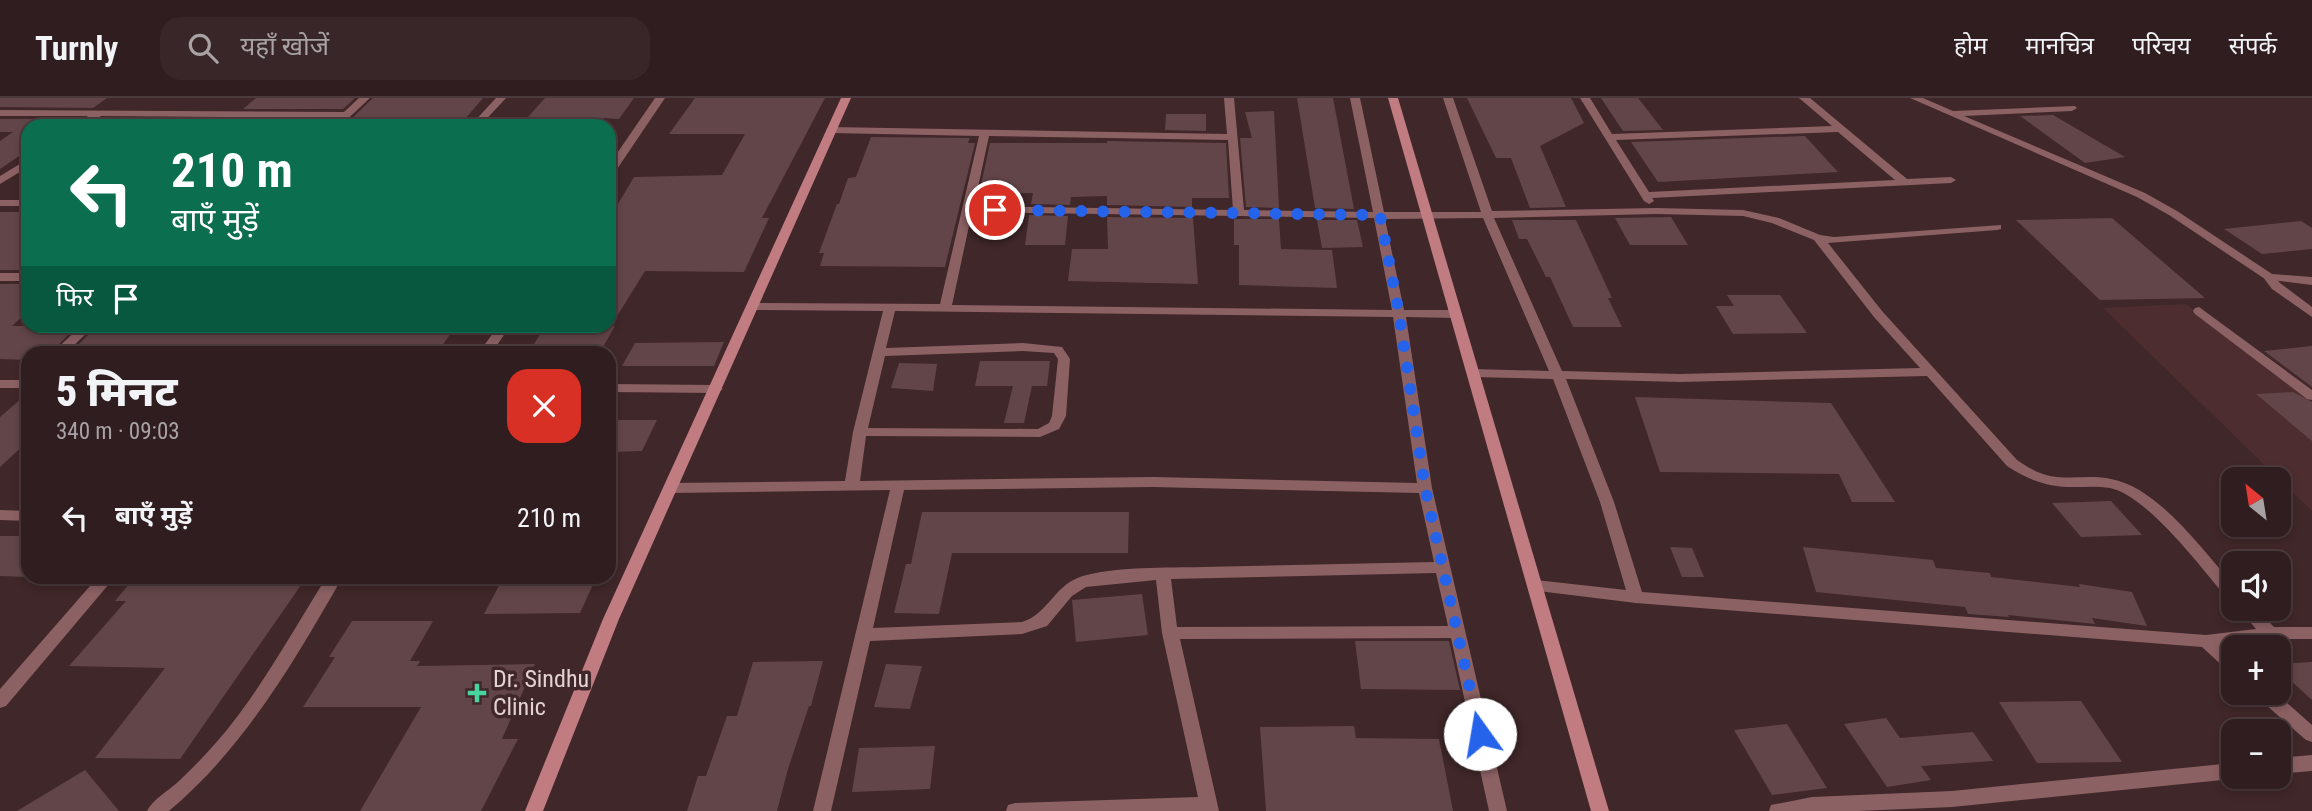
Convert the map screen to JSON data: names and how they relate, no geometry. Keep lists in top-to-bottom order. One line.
{"places":{"health":["Dr. Sindhu Clinic"]},"north":"top left","page":{"header":"Turnly","search":"यहाँ खोजें","nav":["होम","मानचित्र","परिचय","संपर्क"],"turn":["210 m","बाएँ मुड़ें"],"then":"फिर","heading":["5 मिनट","340 m · 09:03"],"list":[{"name":"बाएँ मुड़ें","value":"210 m"}],"map_buttons":["+","−"]}}
